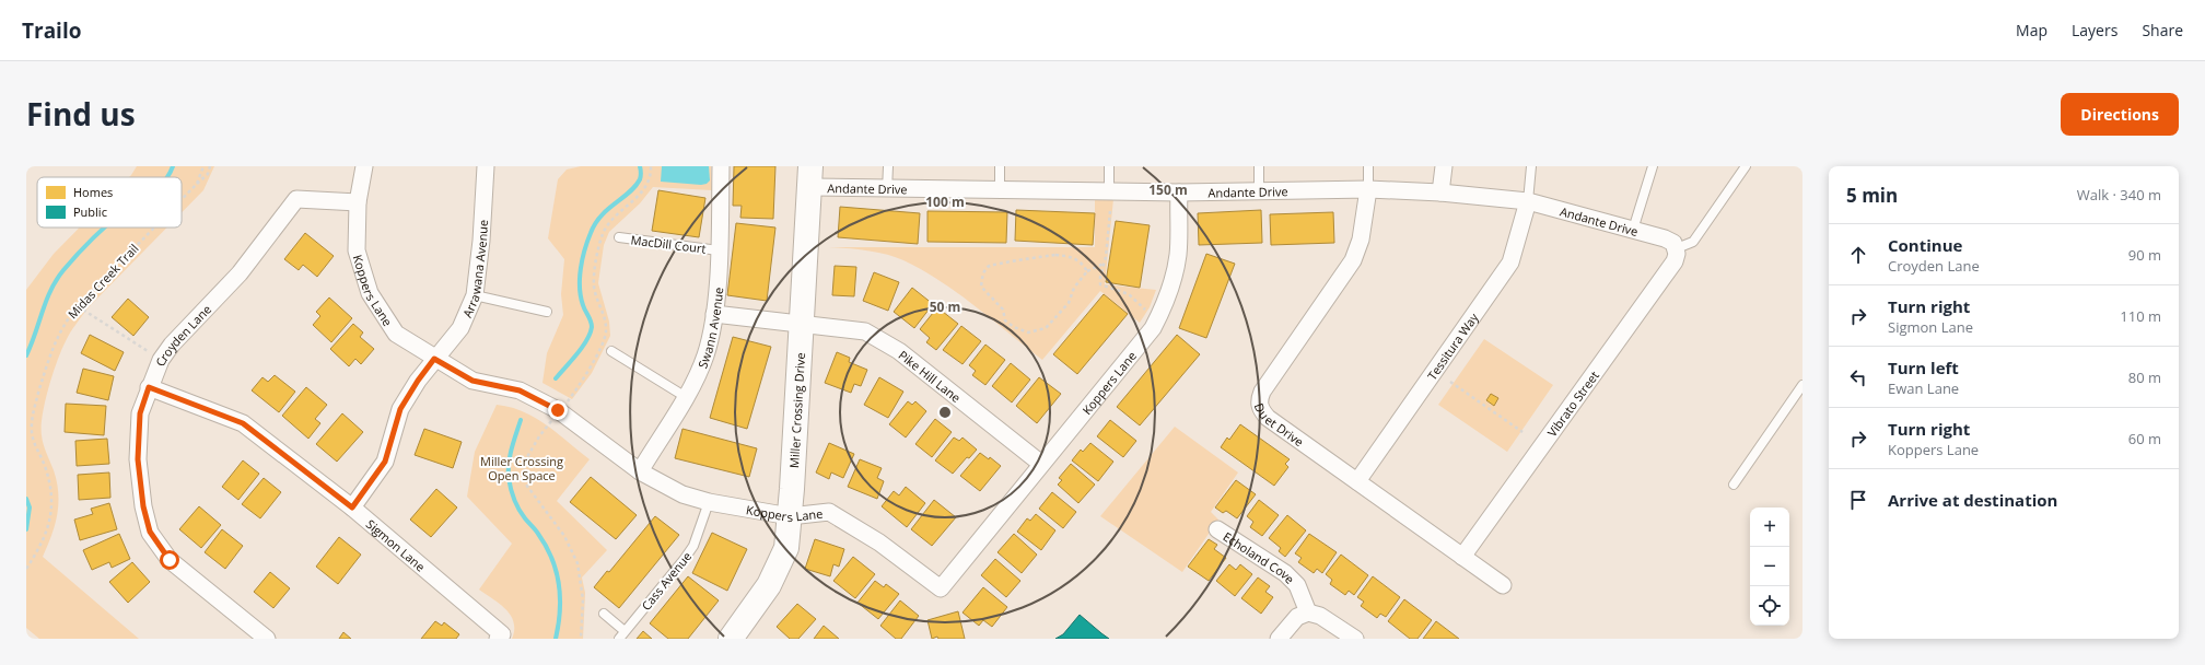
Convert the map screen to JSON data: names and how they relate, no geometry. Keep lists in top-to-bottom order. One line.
{"streets":{"street":["Andante Drive","Arrawana Avenue","Koppers Lane","Swann Avenue","Croyden Lane","Tessitura Way","Pike Hill Lane","Vibrato Street","Miller Crossing Drive","Duet Drive","Sigmon Lane","Echoland Cove"],"lane":["MacDill Court","Cass Avenue"],"path":["Midas Creek Trail"]},"crossings":[["Andante Drive","Koppers Lane"],["Andante Drive","Tessitura Way"],["Andante Drive","Vibrato Street"],["Andante Drive","Miller Crossing Drive"],["Andante Drive","Duet Drive"],["MacDill Court","Swann Avenue"],["Arrawana Avenue","Koppers Lane"],["Arrawana Avenue","Sigmon Lane"],["Koppers Lane","Swann Avenue"],["Koppers Lane","Croyden Lane"],["Koppers Lane","Pike Hill Lane"],["Koppers Lane","Miller Crossing Drive"],["Koppers Lane","Cass Avenue"],["Swann Avenue","Pike Hill Lane"],["Croyden Lane","Sigmon Lane"],["Tessitura Way","Duet Drive"],["Pike Hill Lane","Miller Crossing Drive"],["Vibrato Street","Duet Drive"]],"parks":["Miller Crossing Open Space"],"legend":["Homes","Public"],"page":{"header":"Trailo","nav":["Map","Layers","Share"],"title":"Find us","buttons":"Directions","heading":["5 min","Walk · 340 m"],"list":[["Continue","Croyden Lane","90 m"],["Turn right","Sigmon Lane","110 m"],["Turn left","Ewan Lane","80 m"],["Turn right","Koppers Lane","60 m"],"Arrive at destination"],"map_buttons":["+","−"]},"rings":["150 m","100 m","50 m"]}
